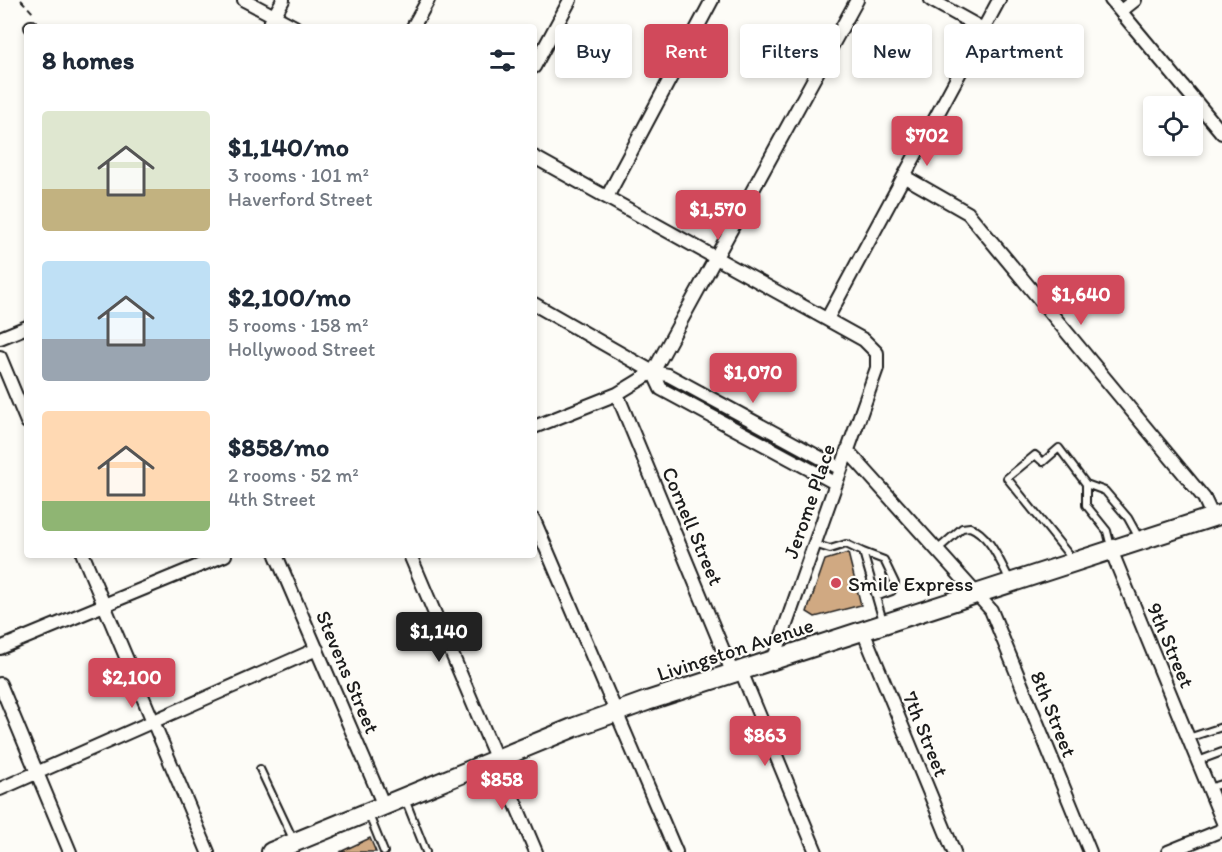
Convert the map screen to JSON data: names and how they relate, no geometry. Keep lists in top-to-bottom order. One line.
{"streets":{"main road":["Livingston Avenue"],"street":["Jerome Place","Cornell Street","9th Street","Stevens Street","8th Street","7th Street"]},"crossings":[["Jerome Place","Livingston Avenue"],["Jerome Place","8th Street"],["Cornell Street","Livingston Avenue"],["9th Street","Livingston Avenue"],["Livingston Avenue","Stevens Street"],["Livingston Avenue","8th Street"],["Livingston Avenue","7th Street"]],"places":["Smile Express"],"page":{"chip":["Buy","Rent","Filters","New","Apartment"],"heading":"8 homes","list":[{"name":"$1,140/mo","note":"3 rooms · 101 m² · Haverford Street"},{"name":"$2,100/mo","note":"5 rooms · 158 m² · Hollywood Street"},{"name":"$858/mo","note":"2 rooms · 52 m² · 4th Street"}],"price":["$702","$1,570","$1,640","$1,070","$1,140","$2,100","$863","$858"]}}
